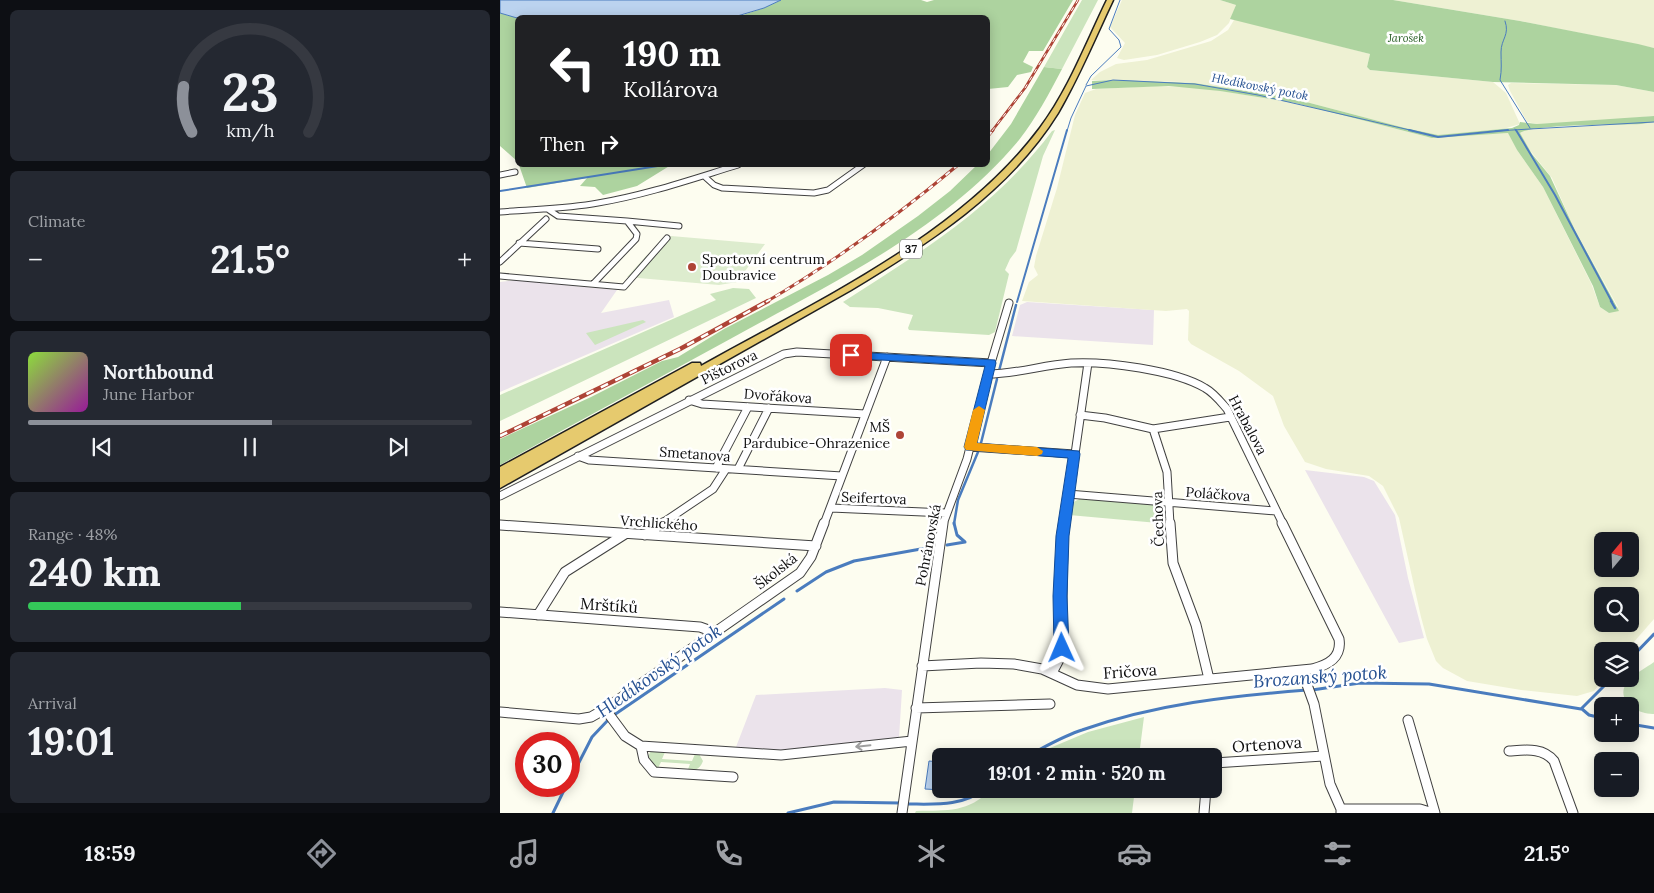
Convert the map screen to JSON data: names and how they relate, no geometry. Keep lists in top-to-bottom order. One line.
{"streets":{"highway":["37"],"street":["Pištorova","Dvořákova","Hrabalova","Smetanova","Poláčkova","Seifertova","Čechova","Vrchlického","Pohránovská","Školská","Mrštíků","Fričova","Ortenova"]},"crossings":[["Pištorova","Dvořákova"],["Pištorova","Smetanova"],["Pištorova","Pohránovská"],["Pištorova","Školská"],["Dvořákova","Školská"],["Hrabalova","Poláčkova"],["Hrabalova","Pohránovská"],["Hrabalova","Fričova"],["Smetanova","Školská"],["Poláčkova","Čechova"],["Seifertova","Pohránovská"],["Seifertova","Školská"],["Čechova","Fričova"],["Vrchlického","Školská"],["Pohránovská","Fričova"],["Školská","Mrštíků"],["Fričova","Ortenova"]],"water":["Hledíkovský potok","Brozanský potok"],"parks":["Jarošek"],"places":["Sportovní centrum Doubravice","MŠ Pardubice-Ohrazenice"],"north":"top","page":{"turn":["190 m","Kollárova"],"then":"Then","tile":["Climate",["Range · 48%","240 km"],["Arrival","19:01"]],"heat":["−","21.5°","+"],"song":["Northbound","June Harbor"],"map_buttons":["+","−"],"limit":"30","trip":"19:01 · 2 min · 520 m","tabs":["18:59","21.5°"],"gauge":["23","km/h"]}}
